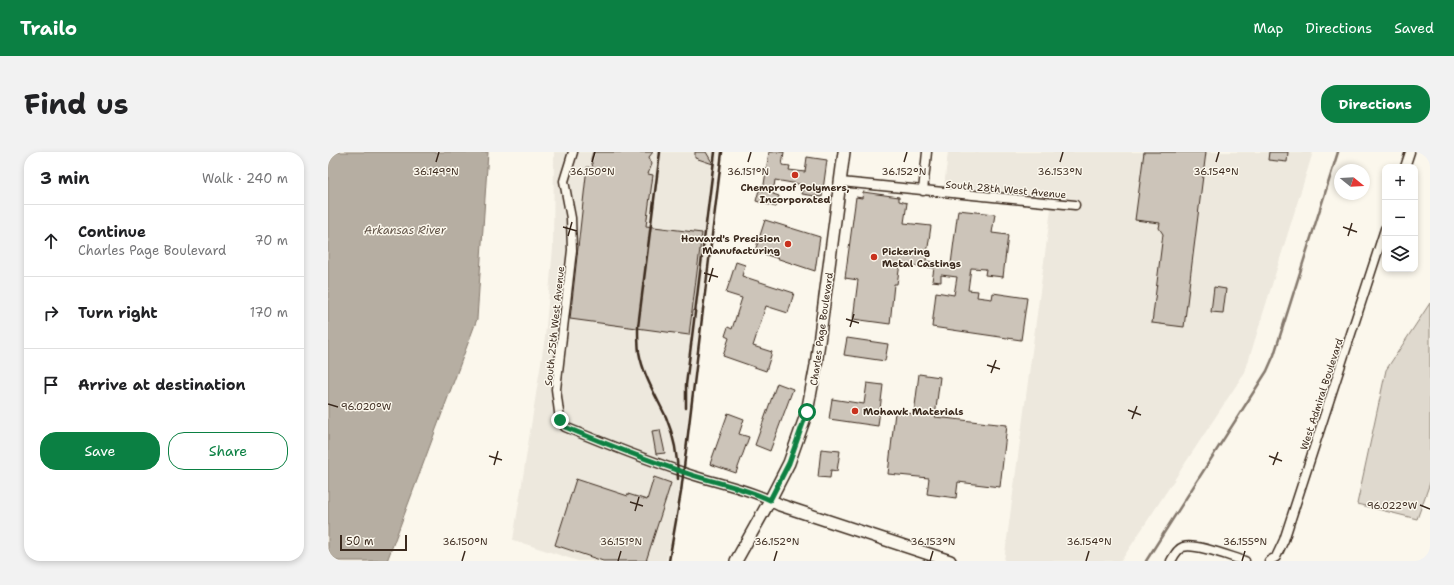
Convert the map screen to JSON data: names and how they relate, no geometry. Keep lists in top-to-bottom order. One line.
{"streets":{"main road":["Charles Page Boulevard"],"street":["South 28th West Avenue","South 25th West Avenue","West Admiral Boulevard"]},"crossings":[["South 28th West Avenue","Charles Page Boulevard"],["South 25th West Avenue","Charles Page Boulevard"]],"water":["Arkansas River"],"places":["Chemproof Polymers, Incorporated","Howard's Precision Manufacturing","Pickering Metal Castings","Mohawk Materials"],"scale_bar":"50 m","north":"right","page":{"header":"Trailo","nav":["Map","Directions","Saved"],"title":"Find us","buttons":["Directions",["Save","Share"]],"heading":["3 min","Walk · 240 m"],"map_buttons":["+","−"],"list":[["Continue","Charles Page Boulevard","70 m"],["Turn right","170 m"],"Arrive at destination"],"scale":"50 m"},"coordinates":["36.149°N","36.150°N","36.151°N","36.152°N","36.153°N","36.154°N","96.020°W","96.022°W","36.155°N"]}
